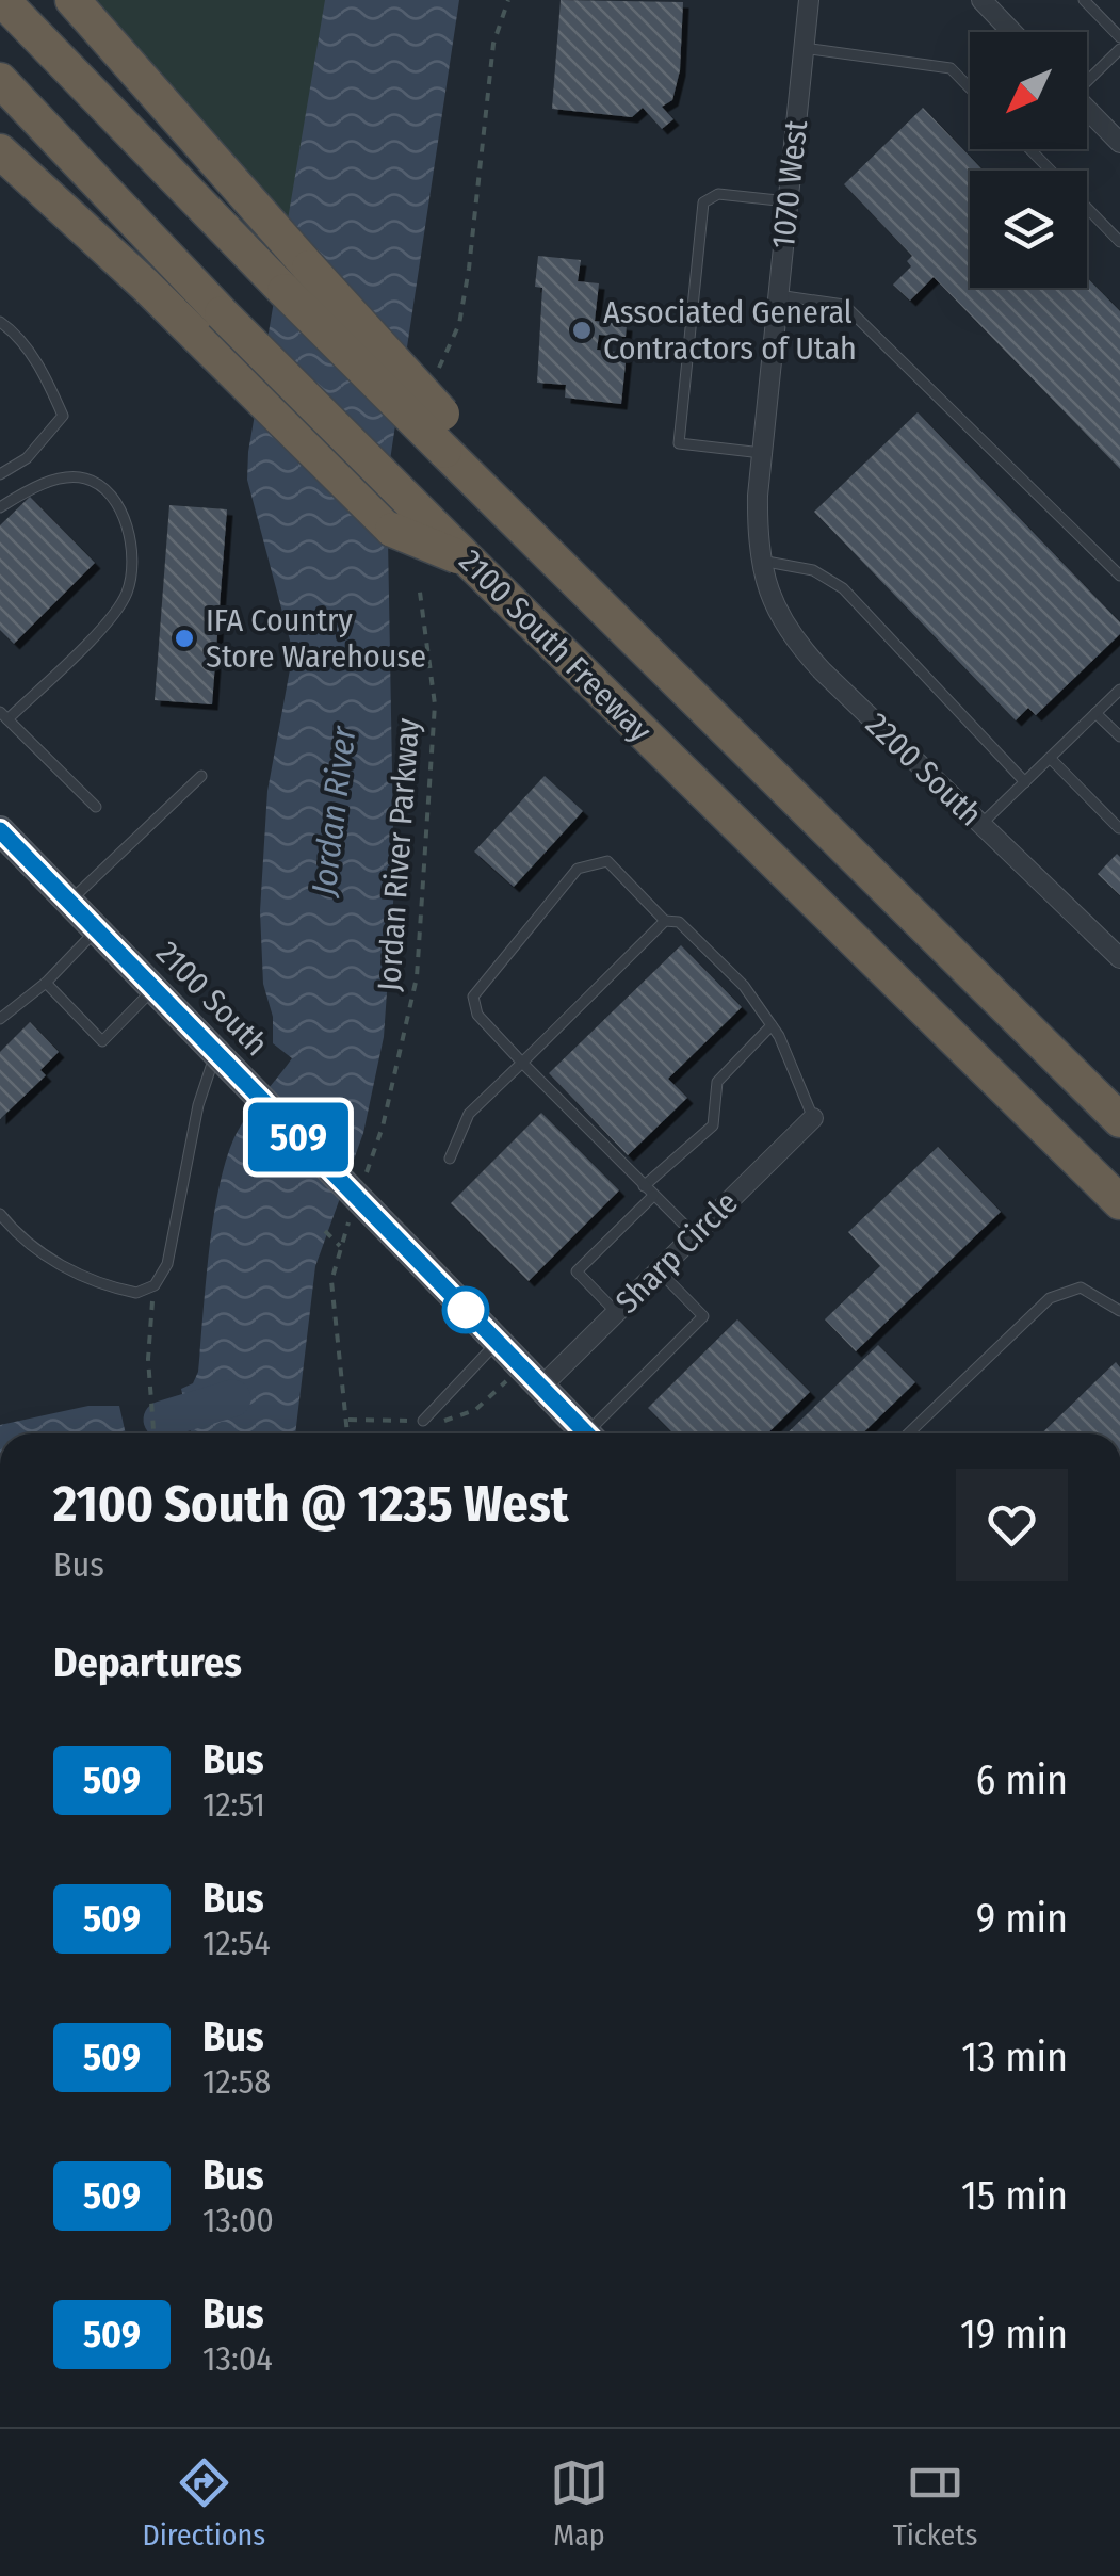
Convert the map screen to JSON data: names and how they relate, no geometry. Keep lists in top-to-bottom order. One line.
{"streets":{"highway":["2100 South Freeway"],"street":["1070 West","2200 South","2100 South","Sharp Circle"],"path":["Jordan River Parkway"]},"crossings":[["1070 West","2200 South"],["2100 South","Sharp Circle"]],"water":["Jordan River"],"places":["Associated General Contractors of Utah","IFA Country Store Warehouse"],"lines":["bus line 509"],"north":"bottom left","page":{"on_map":"509","heading":[["2100 South @ 1235 West","Bus"],"Departures"],"list":[{"mark":"509","name":"Bus","note":"12:51","value":"6 min"},{"mark":"509","name":"Bus","note":"12:54","value":"9 min"},{"mark":"509","name":"Bus","note":"12:58","value":"13 min"},{"mark":"509","name":"Bus","note":"13:00","value":"15 min"},{"mark":"509","name":"Bus","note":"13:04","value":"19 min"}],"tabs":["Directions","Map","Tickets"]}}
